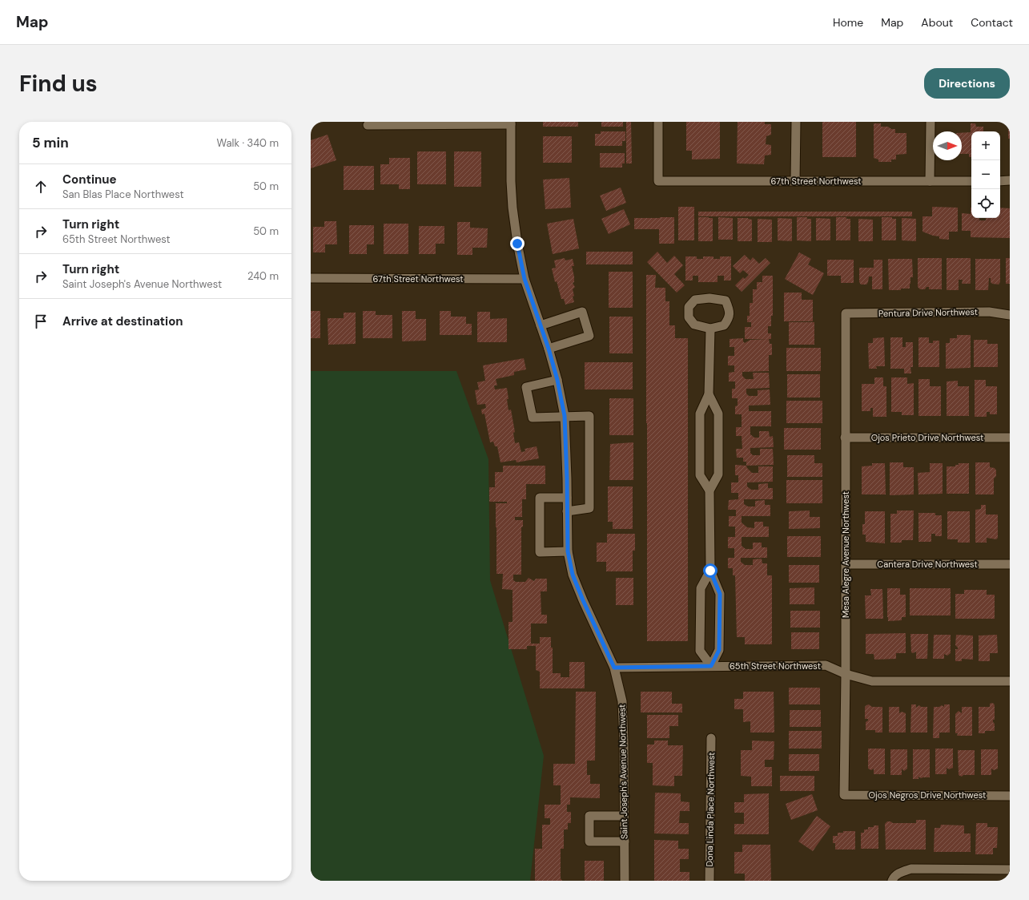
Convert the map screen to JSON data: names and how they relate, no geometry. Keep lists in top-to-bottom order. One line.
{"streets":{"street":["67th Street Northwest","Pentura Drive Northwest","Ojos Prieto Drive Northwest","Mesa Alegre Avenue Northwest","Cantera Drive Northwest","65th Street Northwest","Saint Joseph's Avenue Northwest","Ojos Negros Drive Northwest","Dona Linda Place Northwest"]},"crossings":[["67th Street Northwest","Saint Joseph's Avenue Northwest"],["Pentura Drive Northwest","Mesa Alegre Avenue Northwest"],["Ojos Prieto Drive Northwest","Mesa Alegre Avenue Northwest"],["Mesa Alegre Avenue Northwest","Cantera Drive Northwest"],["Mesa Alegre Avenue Northwest","65th Street Northwest"],["Mesa Alegre Avenue Northwest","Ojos Negros Drive Northwest"],["65th Street Northwest","Saint Joseph's Avenue Northwest"]],"north":"right","page":{"header":"Map","nav":["Home","Map","About","Contact"],"buttons":"Directions","title":"Find us","heading":["5 min","Walk · 340 m"],"map_buttons":["+","−"],"list":[["Continue","San Blas Place Northwest","50 m"],["Turn right","65th Street Northwest","50 m"],["Turn right","Saint Joseph's Avenue Northwest","240 m"],"Arrive at destination"]}}
